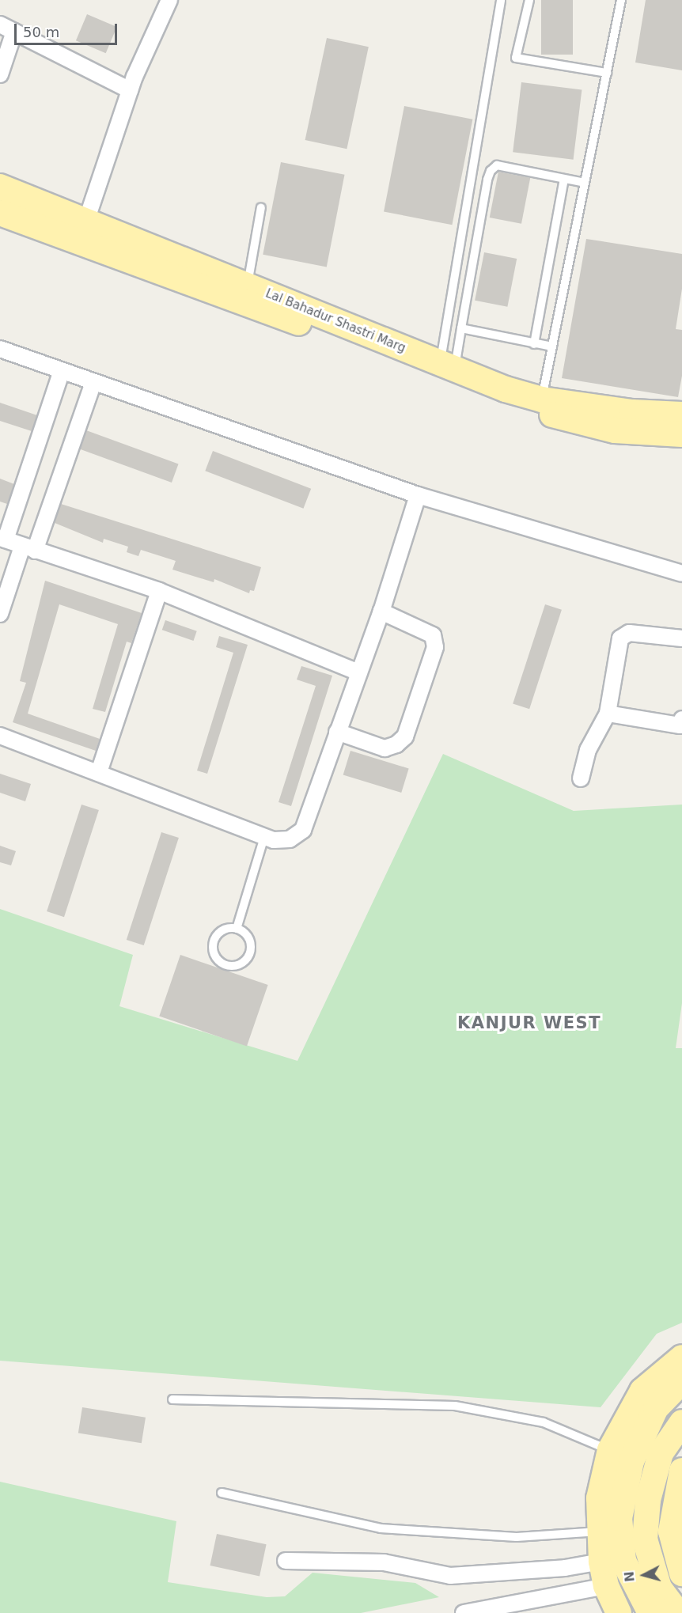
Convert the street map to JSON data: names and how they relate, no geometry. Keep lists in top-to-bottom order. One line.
{"streets":{"main road":["Lal Bahadur Shastri Marg"]},"districts":["KANJUR WEST"],"scale_bar":"50 m","north":"left"}
